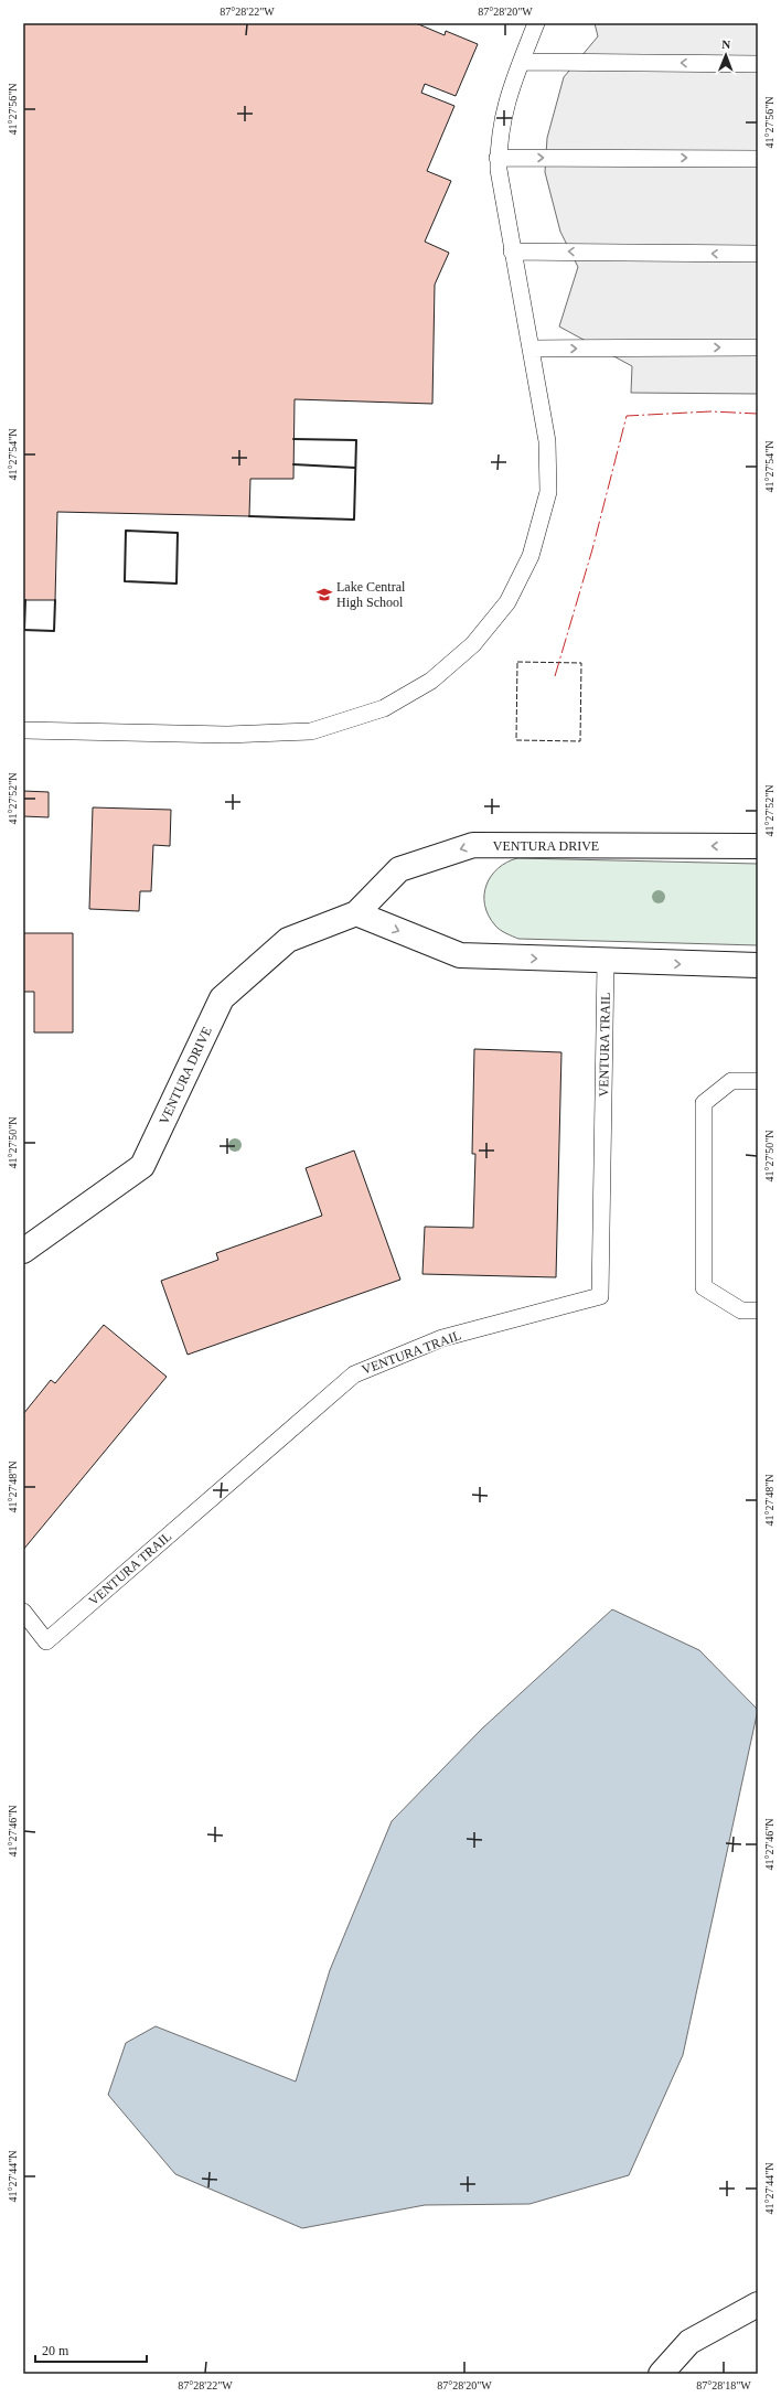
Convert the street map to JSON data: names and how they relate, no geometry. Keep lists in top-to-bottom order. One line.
{"streets":{"street":["VENTURA DRIVE"],"lane":["VENTURA TRAIL"]},"places":{"school or university":["Lake Central High School"]},"scale_bar":"20 m","north":"top","coordinates":["87°28'22\"W","87°28'20\"W","41°27'56\"N","41°27'54\"N","41°27'52\"N","41°27'50\"N","41°27'48\"N","41°27'46\"N","41°27'44\"N","87°28'18\"W"]}
